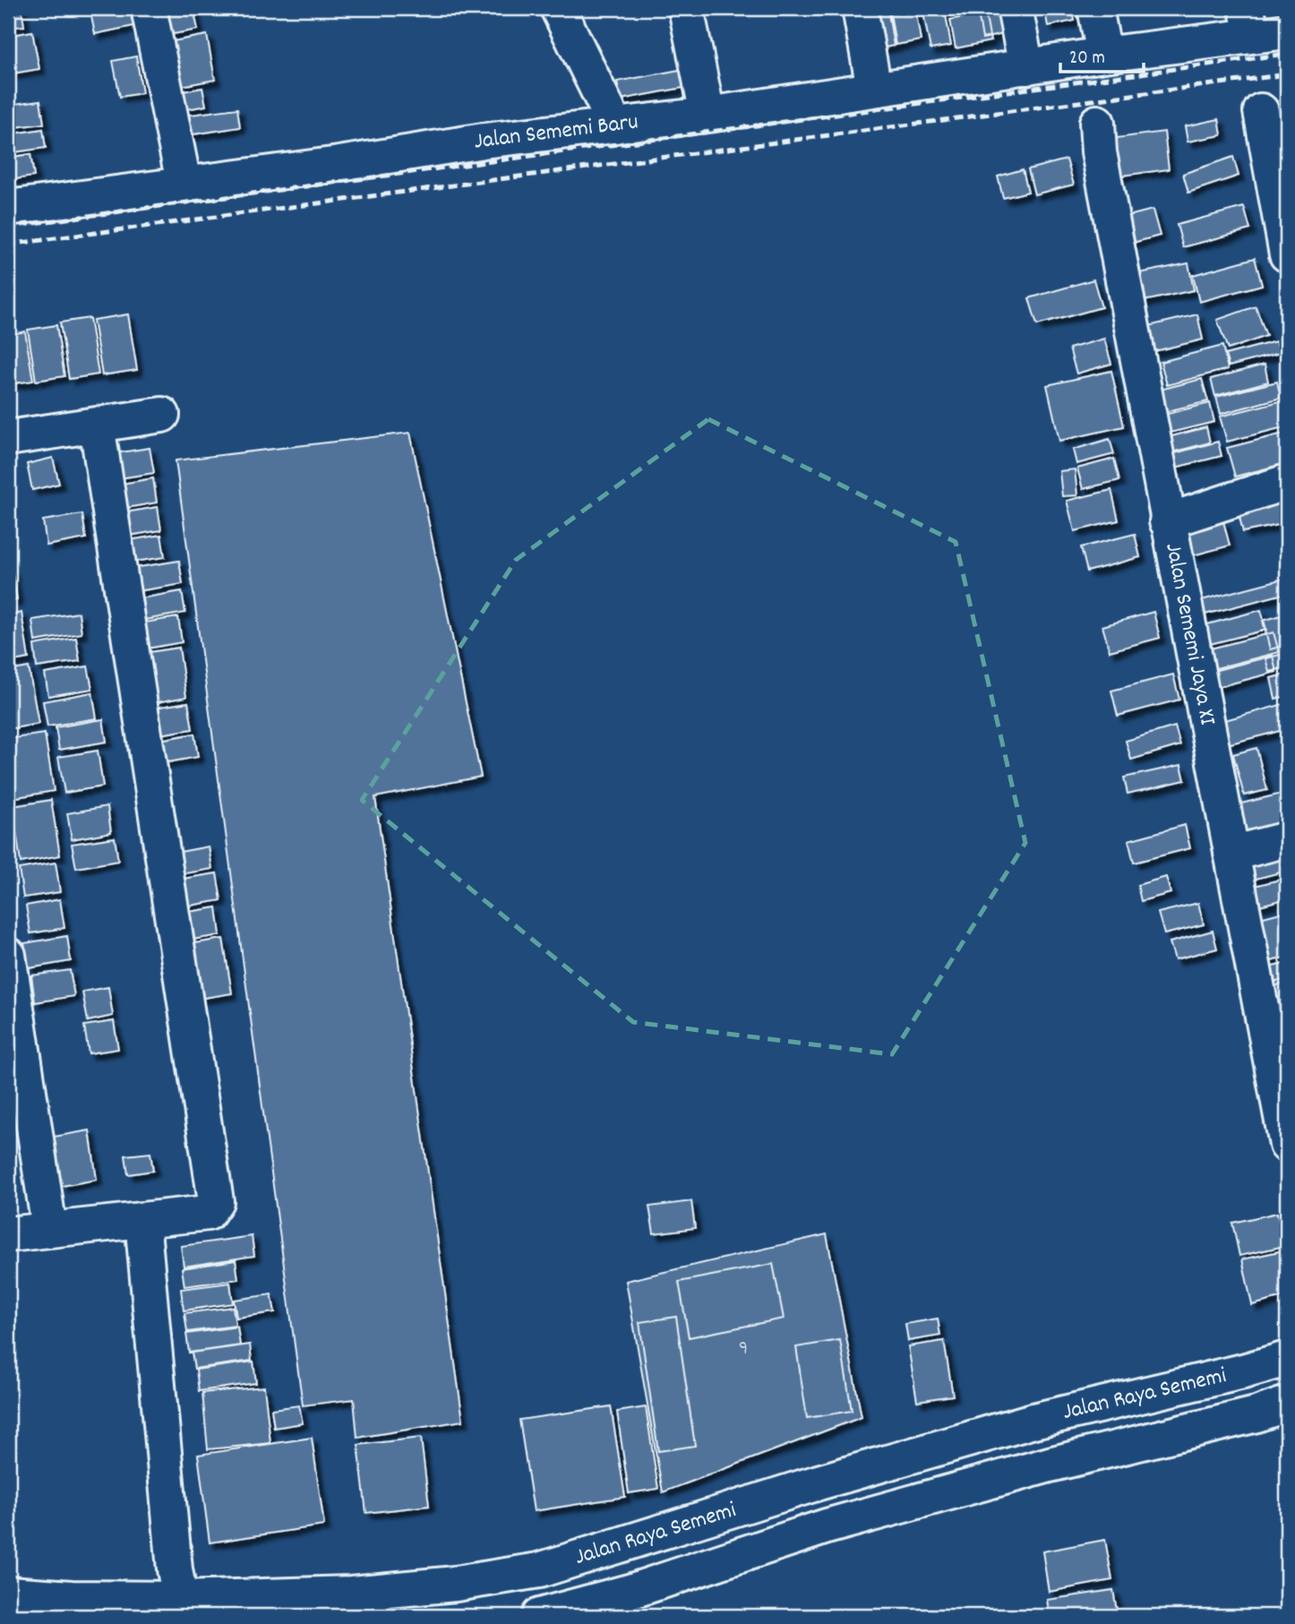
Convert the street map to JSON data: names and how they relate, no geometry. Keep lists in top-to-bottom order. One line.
{"streets":{"street":["Jalan Sememi Baru","Jalan Sememi Jaya XI","Jalan Raya Sememi"]},"house_numbers":["9"],"scale_bar":"20 m"}
